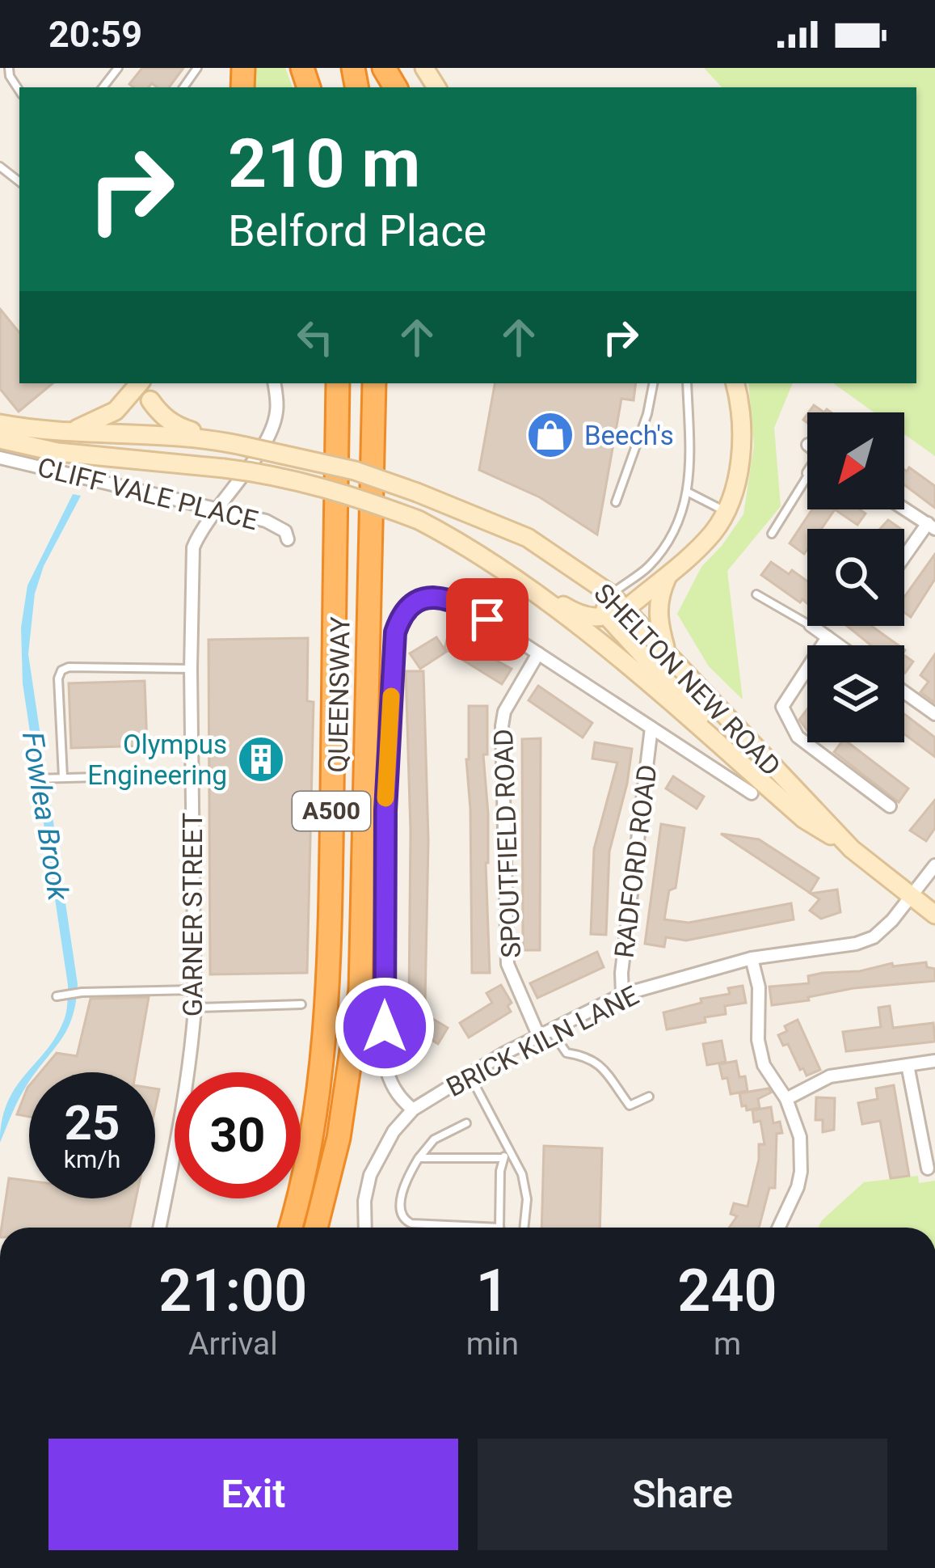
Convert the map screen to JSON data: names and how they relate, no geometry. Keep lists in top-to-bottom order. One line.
{"streets":{"highway":["QUEENSWAY","A500"],"main road":["SHELTON NEW ROAD"],"street":["CLIFF VALE PLACE","SPOUTFIELD ROAD","RADFORD ROAD","GARNER STREET","BRICK KILN LANE"]},"crossings":[["CLIFF VALE PLACE","GARNER STREET"],["SHELTON NEW ROAD","BRICK KILN LANE"],["SPOUTFIELD ROAD","BRICK KILN LANE"],["RADFORD ROAD","BRICK KILN LANE"]],"water":["Fowlea Brook"],"places":{"shop":["Beech's"],"building":["Olympus Engineering"]},"north":"bottom left","page":{"status":"20:59","turn":["210 m","Belford Place"],"speed":"25 km/h","limit":"30","eta":["21:00","Arrival","1","min","240","m"],"buttons":["Exit","Share"]}}
